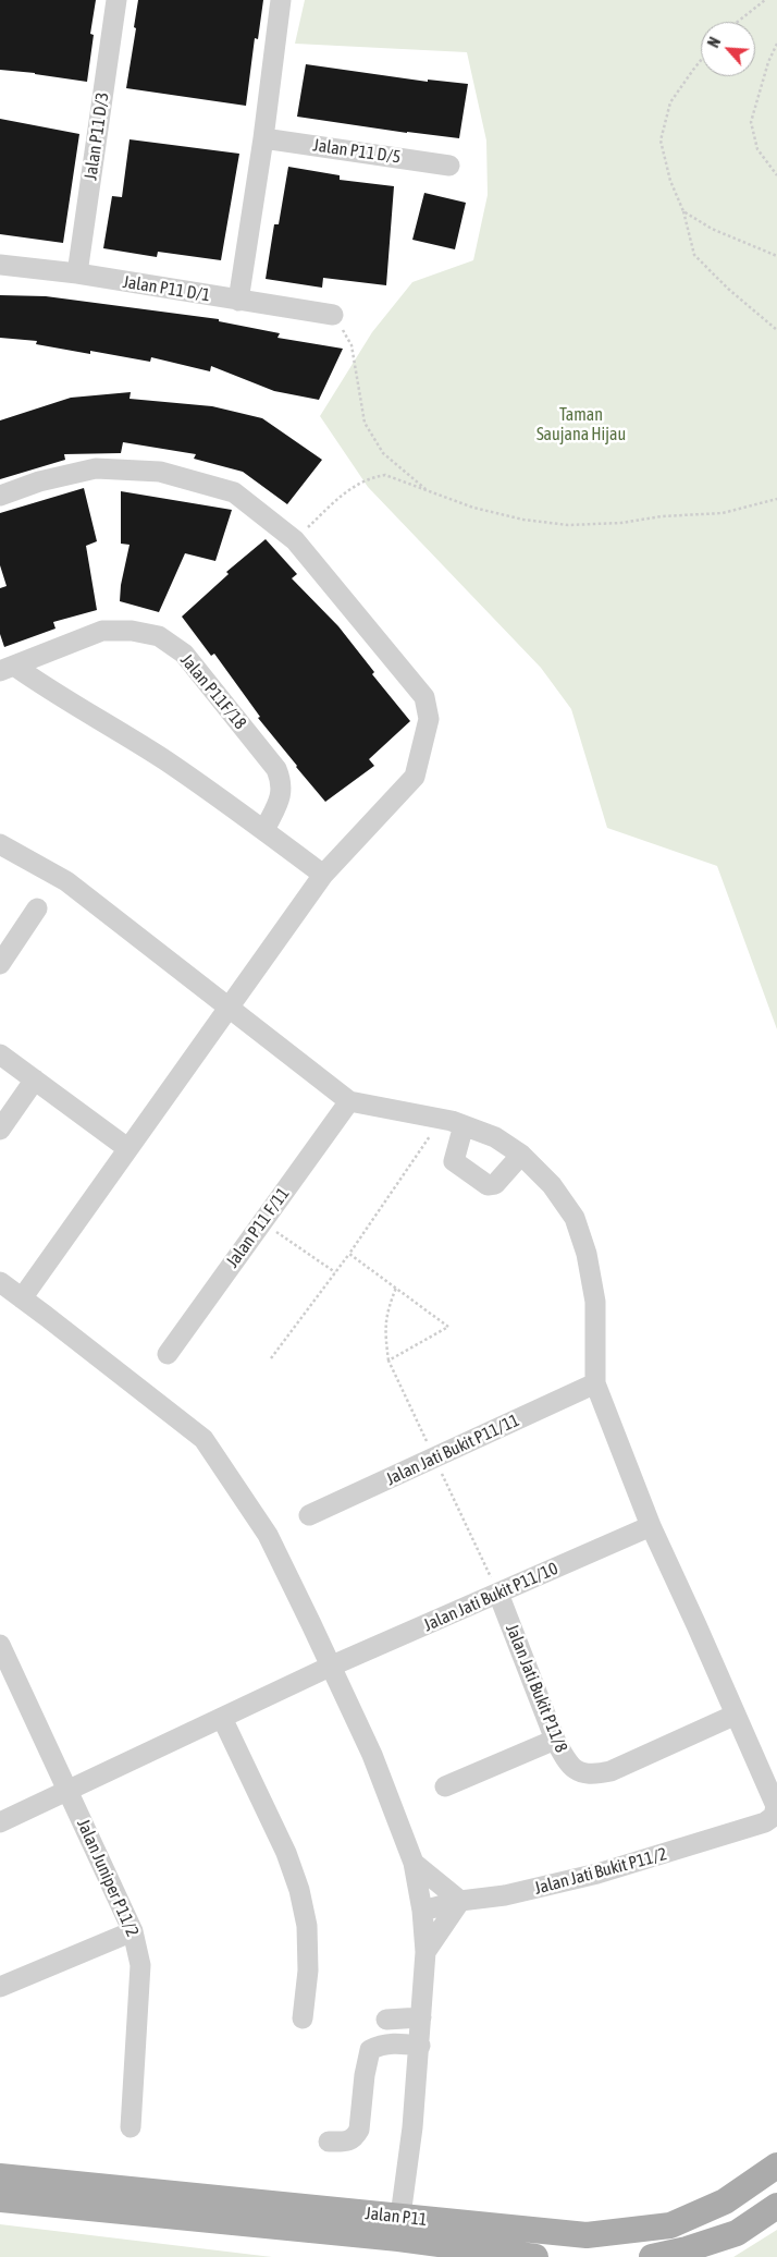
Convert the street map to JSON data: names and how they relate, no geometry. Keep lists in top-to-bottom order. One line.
{"streets":{"main road":["Jalan P11"],"street":["Jalan P11 D/3","Jalan P11 D/5","Jalan P11 D/1","Jalan P11F/18","Jalan P11 F/11","Jalan Jati Bukit P11/11","Jalan Jati Bukit P11/10","Jalan Jati Bukit P11/8","Jalan Jati Bukit P11/2","Jalan Juniper P11/2"]},"crossings":[["Jalan P11 D/3","Jalan P11 D/1"],["Jalan Jati Bukit P11/10","Jalan Jati Bukit P11/8"],["Jalan Jati Bukit P11/10","Jalan Juniper P11/2"],["Jalan Jati Bukit P11/8","Jalan Jati Bukit P11/2"]],"parks":["Taman Saujana Hijau"],"north":"top left"}
